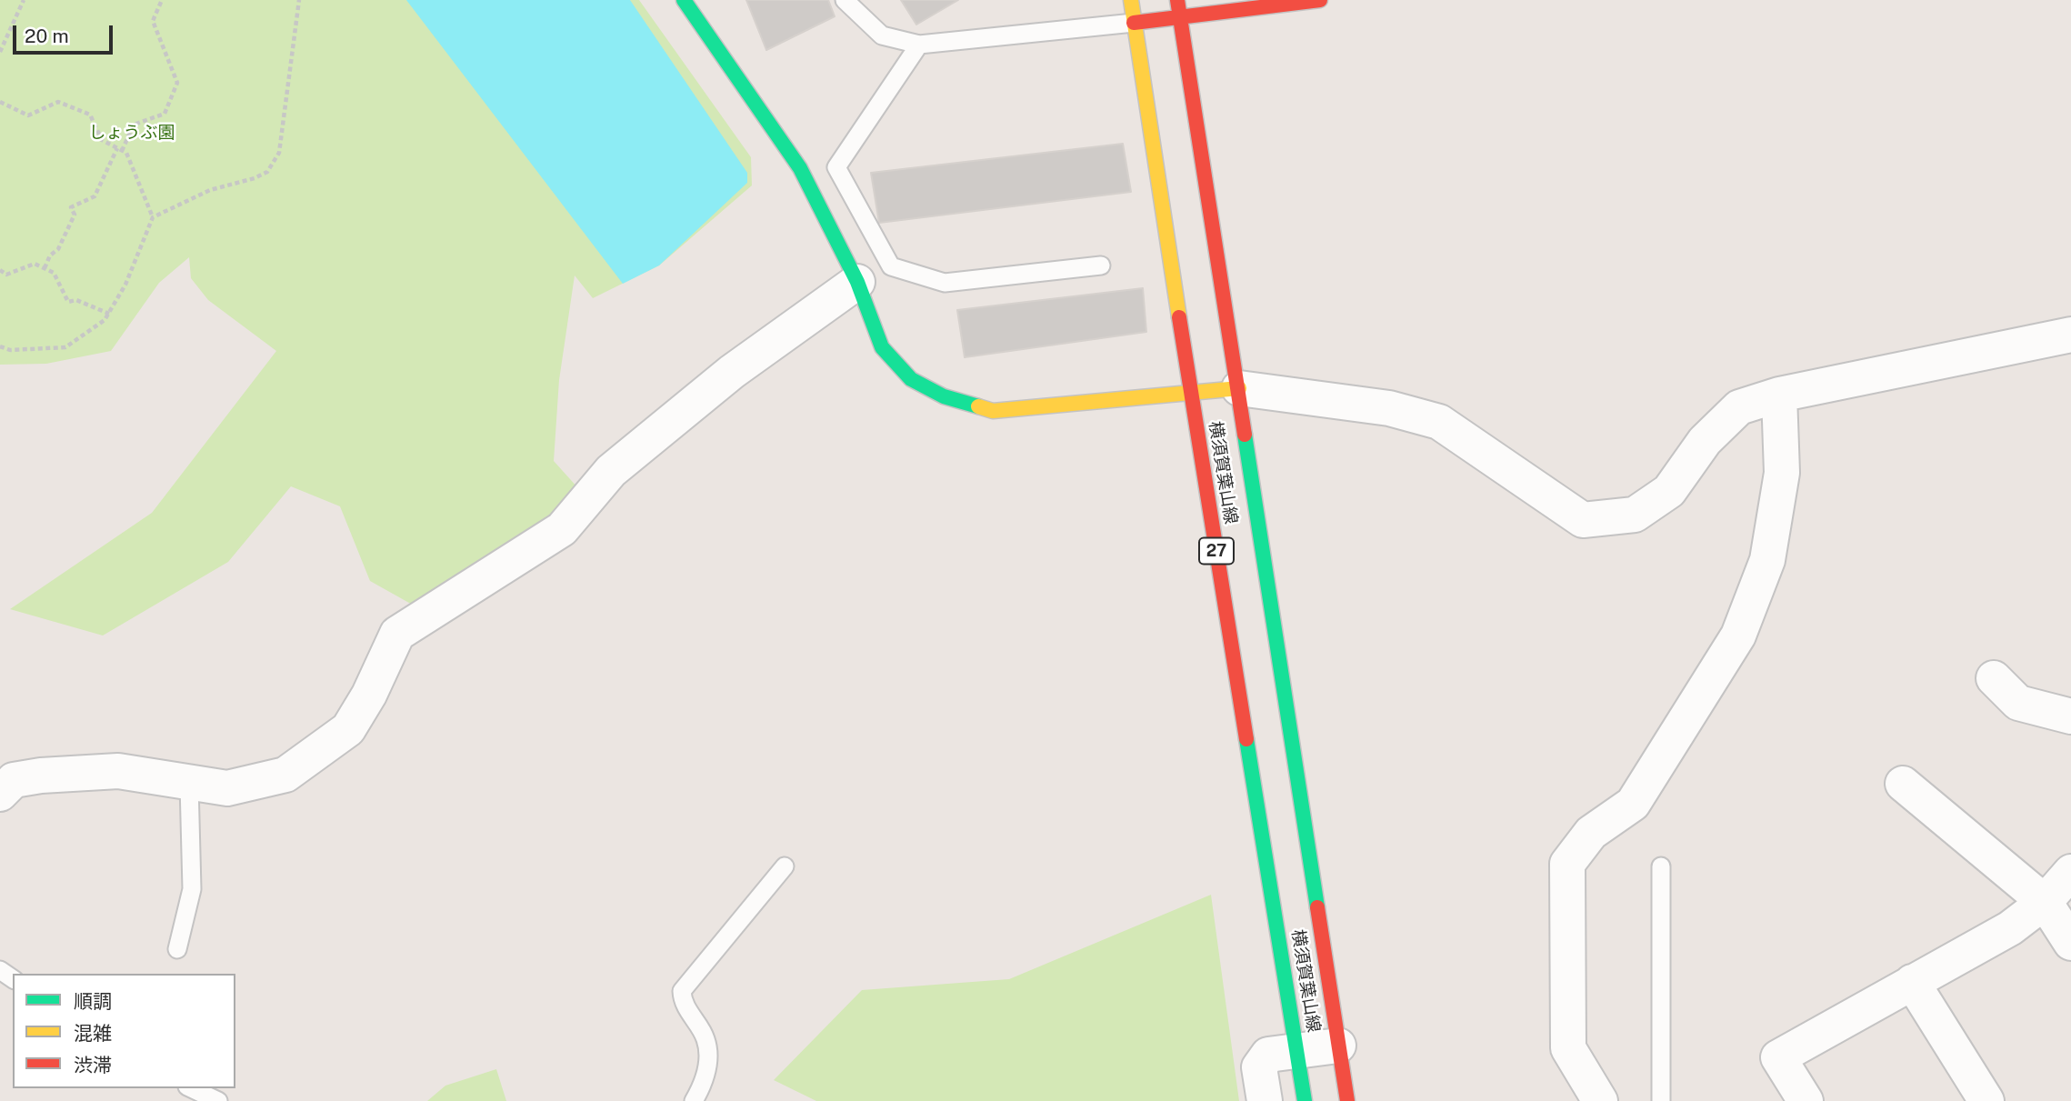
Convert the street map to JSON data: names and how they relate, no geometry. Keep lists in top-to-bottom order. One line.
{"streets":{"main road":["横須賀葉山線","27"]},"parks":["しょうぶ園"],"legend":["順調","混雑","渋滞"],"scale_bar":"20 m"}
